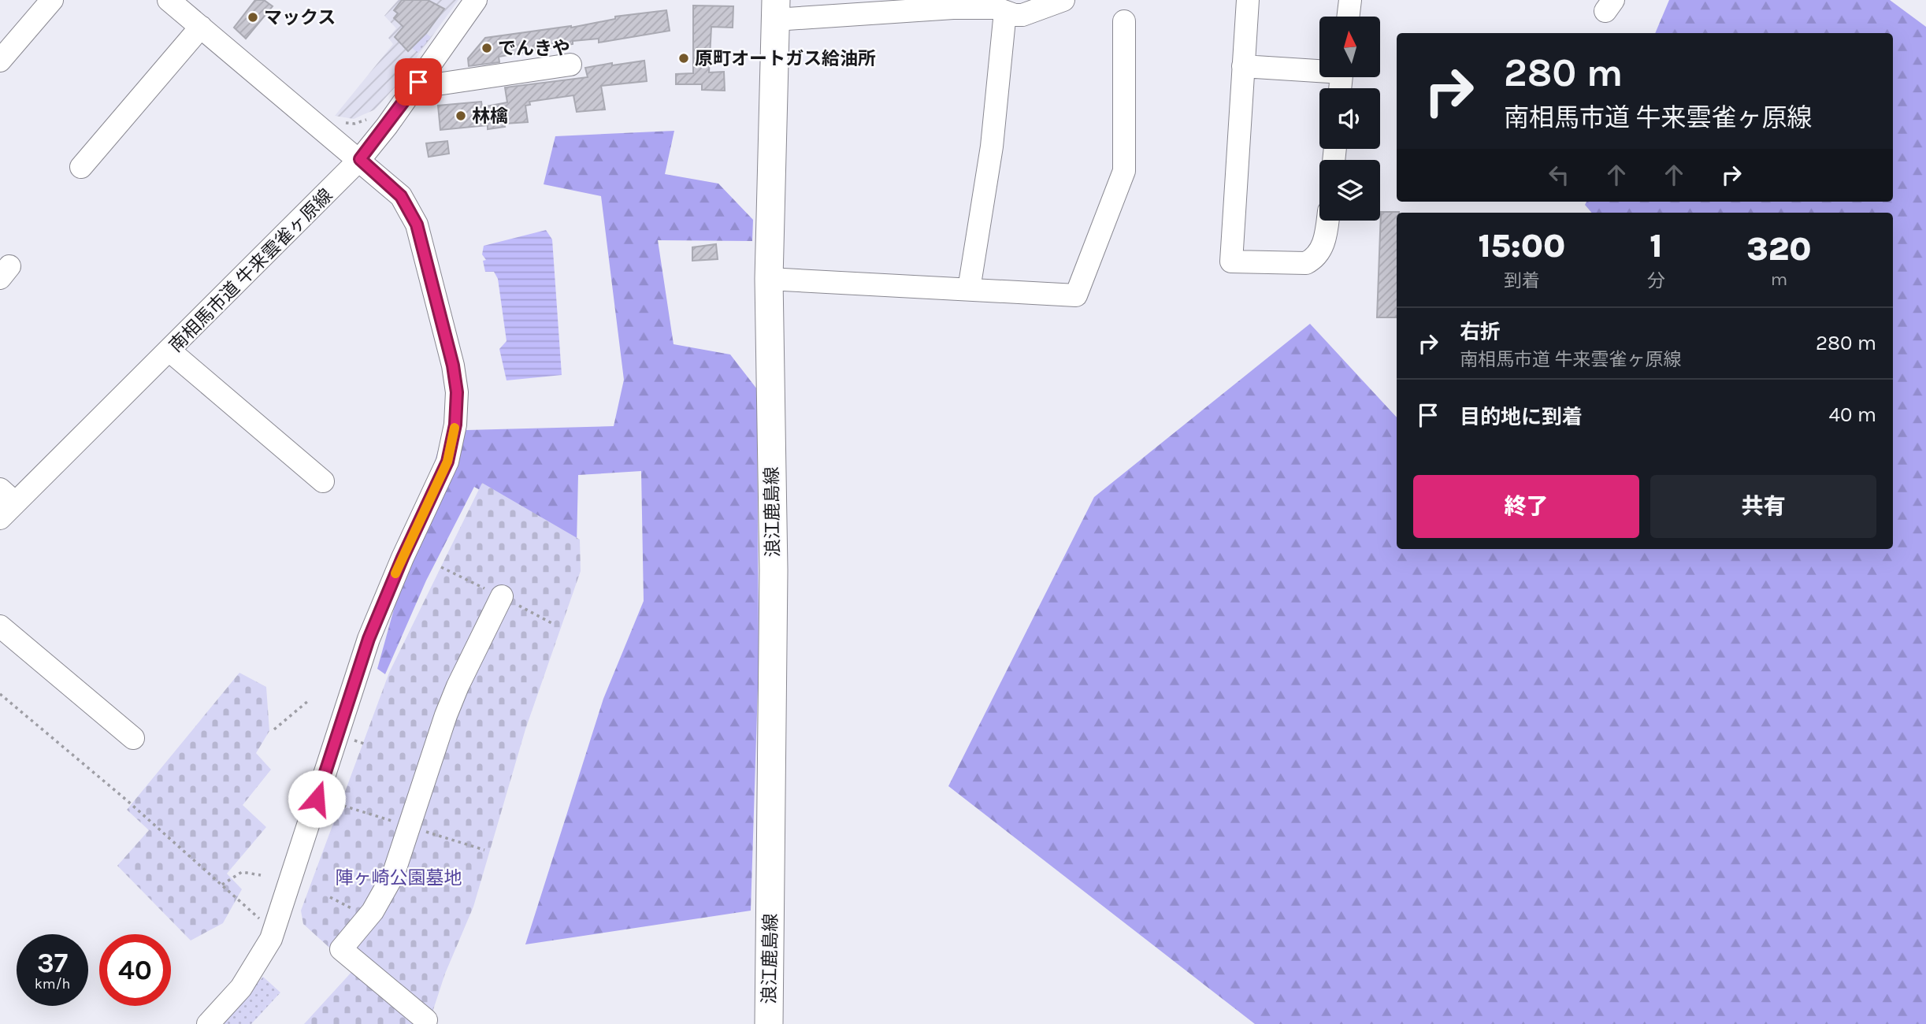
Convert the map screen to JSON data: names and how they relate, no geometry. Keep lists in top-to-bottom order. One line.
{"streets":{"main road":["浪江鹿島線"],"street":["南相馬市道 牛来雲雀ヶ原線"]},"parks":["陣ヶ崎公園墓地"],"places":["マックス","でんきや","原町オートガス給油所","林檎"],"north":"top","page":{"turn":["280 m","南相馬市道 牛来雲雀ヶ原線"],"eta":["15:00","到着","1","分","320","m"],"list":[{"name":"右折","note":"南相馬市道 牛来雲雀ヶ原線","value":"280 m"},{"name":"目的地に到着","value":"40 m"}],"buttons":["終了","共有"],"speed":"37 km/h","limit":"40"}}
